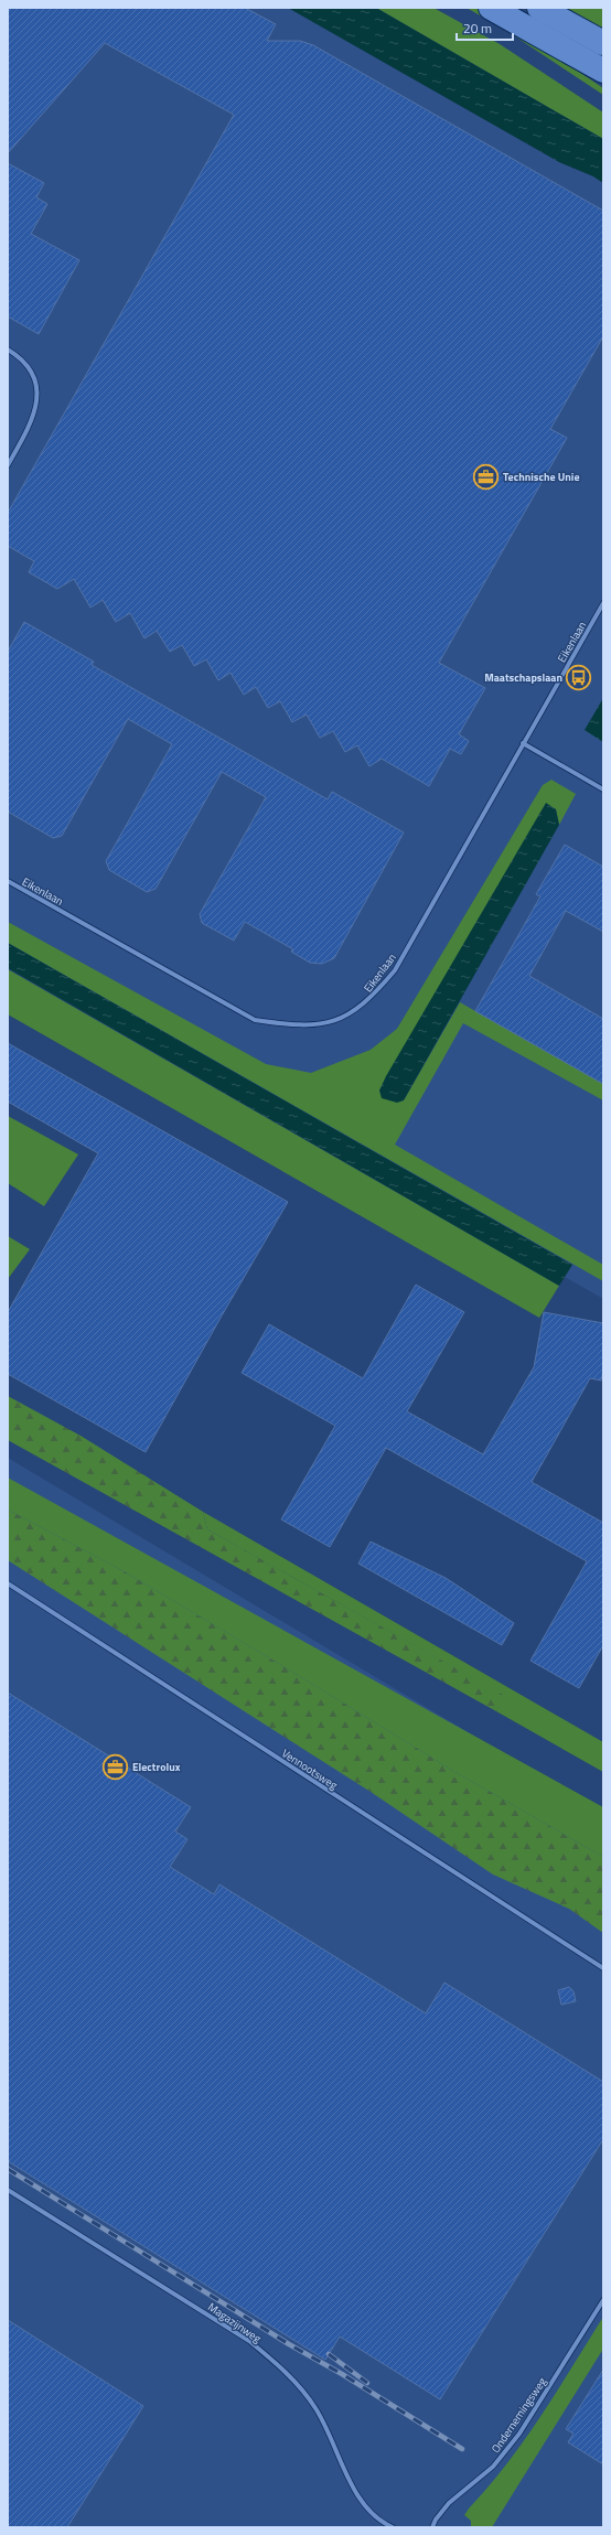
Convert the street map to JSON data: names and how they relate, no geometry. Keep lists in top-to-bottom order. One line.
{"streets":{"street":["Eikenlaan","Vennootsweg","Magazijnweg","Ondernemingsweg"]},"places":{"office":["Technische Unie","Electrolux"],"bus stop":["Maatschapslaan"]},"scale_bar":"20 m"}
